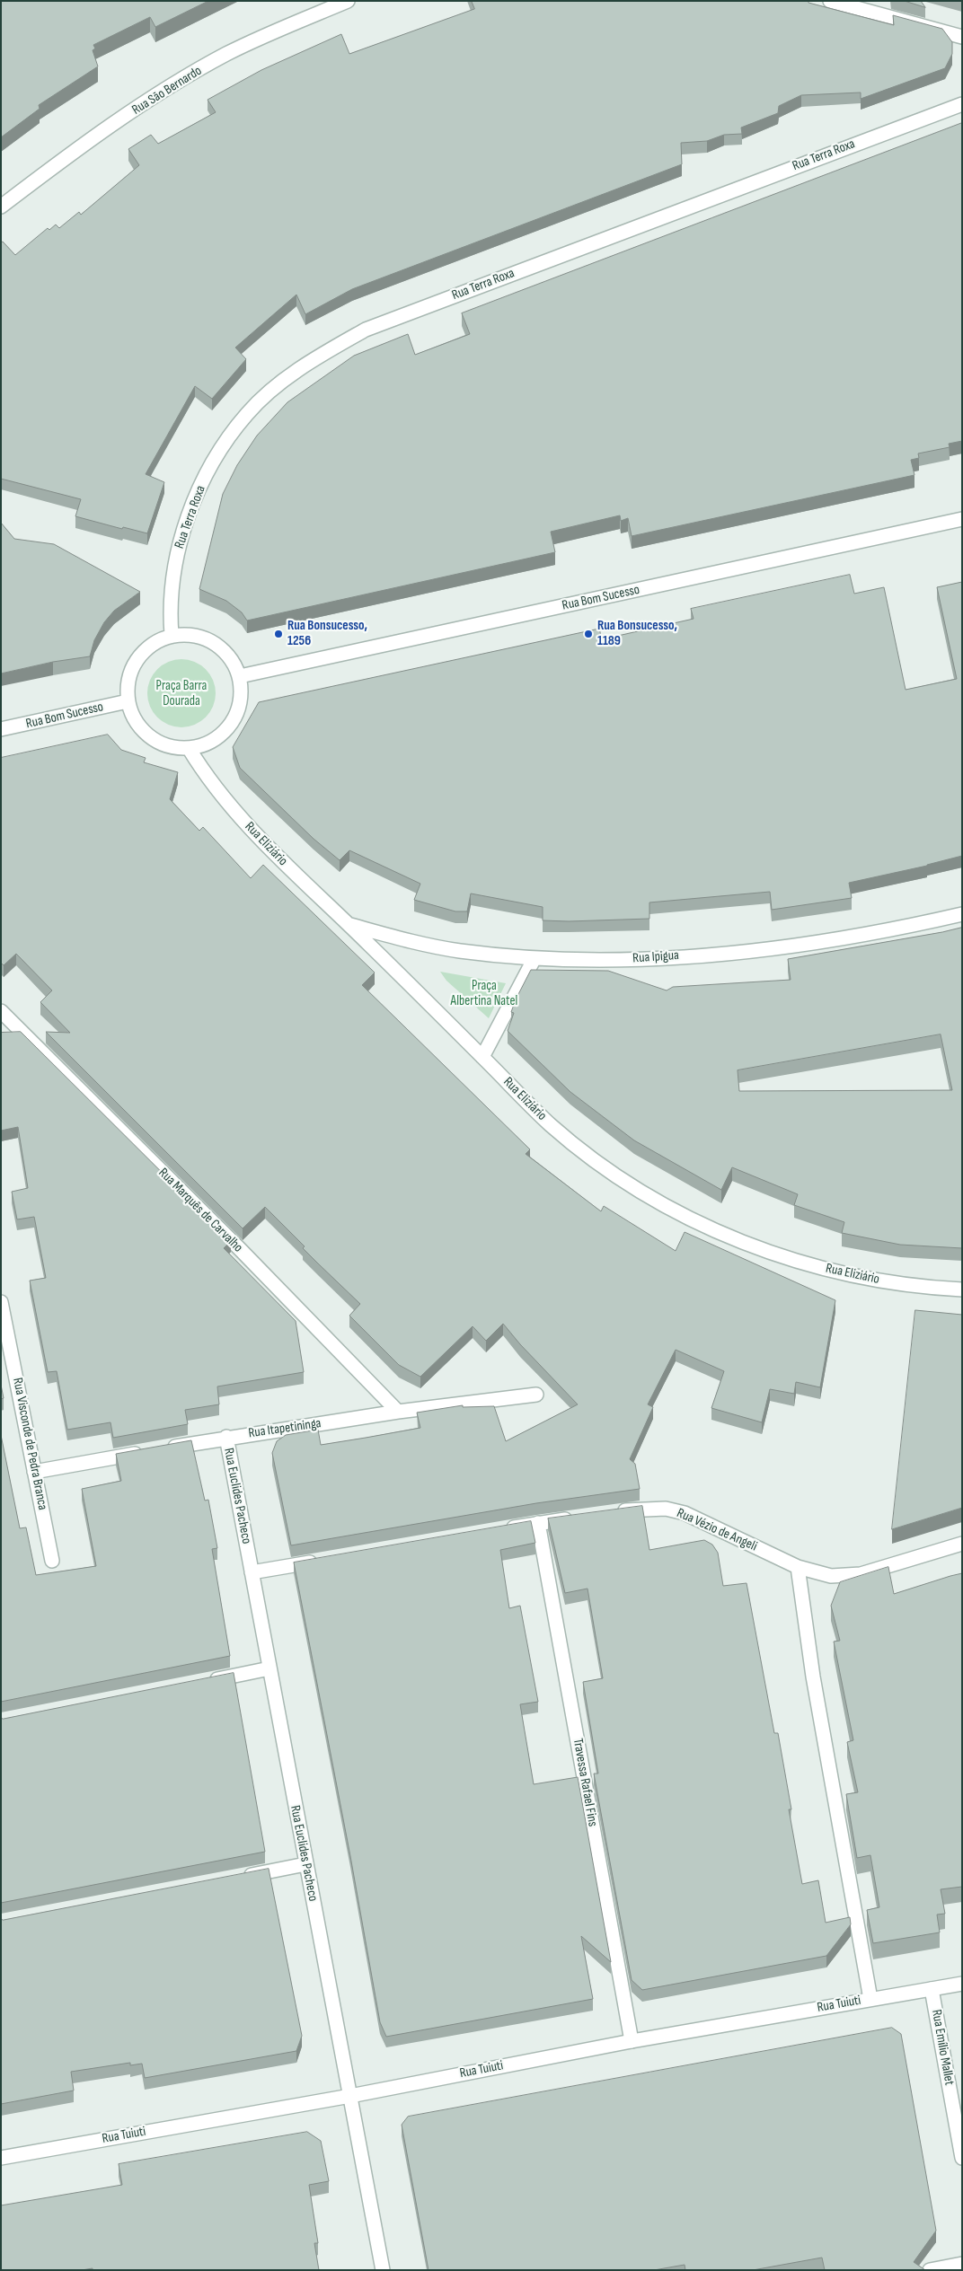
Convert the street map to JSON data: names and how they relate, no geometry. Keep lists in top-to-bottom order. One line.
{"streets":{"street":["Rua São Bernardo","Rua Terra Roxa","Rua Bom Sucesso","Rua Eliziário","Rua Ipigua","Rua Marquês de Carvalho","Rua Itapetininga","Rua Visconde de Pedra Branca","Rua Euclides Pacheco","Rua Vézio de Angeli","Travessa Rafael Fins","Rua Tuiuti","Rua Emílio Mallet"]},"crossings":[["Rua Terra Roxa","Rua Bom Sucesso"],["Rua Terra Roxa","Rua Eliziário"],["Rua Bom Sucesso","Rua Eliziário"],["Rua Eliziário","Rua Ipigua"],["Rua Marquês de Carvalho","Rua Itapetininga"],["Rua Itapetininga","Rua Euclides Pacheco"],["Rua Euclides Pacheco","Rua Tuiuti"],["Travessa Rafael Fins","Rua Tuiuti"],["Rua Tuiuti","Rua Emílio Mallet"]],"parks":["Praça Barra Dourada","Praça Albertina Natel"],"places":["Rua Bonsucesso, 1256","Rua Bonsucesso, 1189"]}
